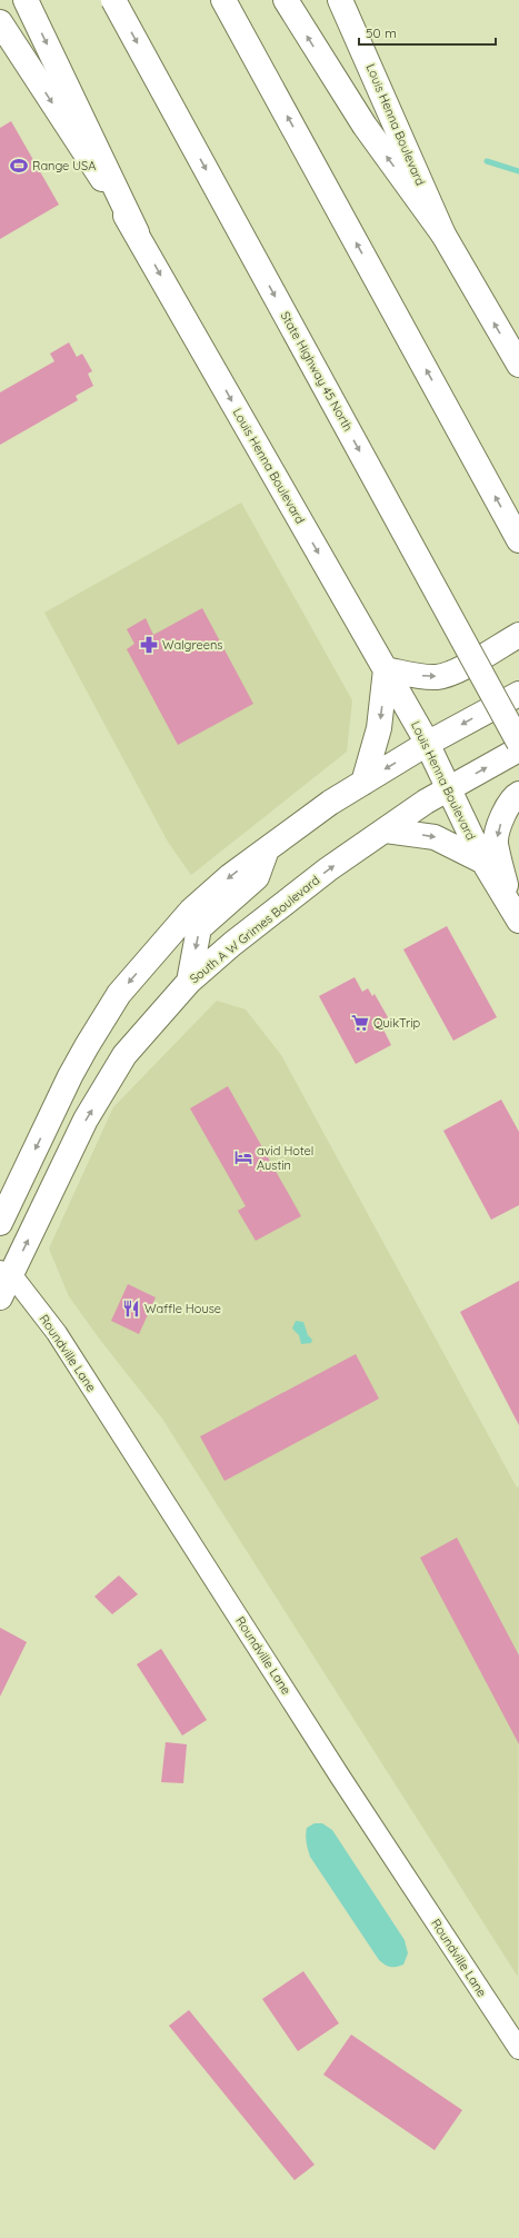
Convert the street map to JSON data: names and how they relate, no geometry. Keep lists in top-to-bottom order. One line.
{"streets":{"main road":["Louis Henna Boulevard","State Highway 45 North","South A W Grimes Boulevard"],"street":["Roundville Lane"]},"crossings":[["Louis Henna Boulevard","South A W Grimes Boulevard"],["South A W Grimes Boulevard","Roundville Lane"]],"places":{"sports":["Range USA"],"pharmacy":["Walgreens"],"supermarket":["QuikTrip"],"hotel":["avid Hotel Austin"],"restaurant":["Waffle House"]},"scale_bar":"50 m"}
